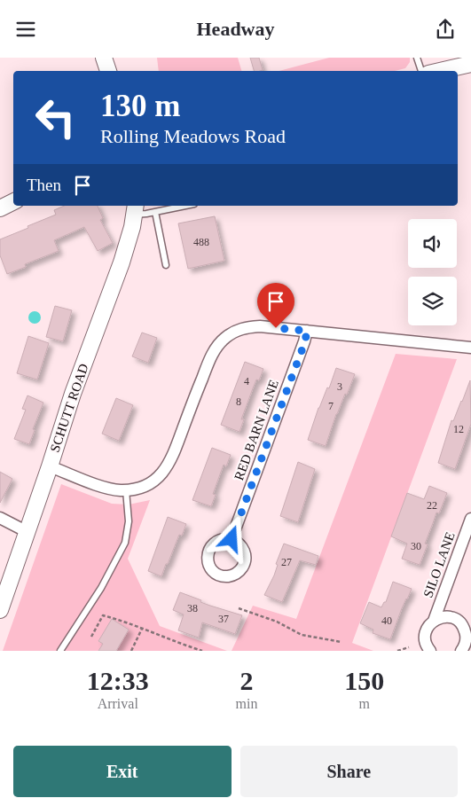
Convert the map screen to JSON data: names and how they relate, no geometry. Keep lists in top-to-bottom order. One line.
{"streets":{"street":["SCHUTT ROAD","RED BARN LANE","SILO LANE"]},"house_numbers":["488","4","3","8","7","12","22","30","27","38","37","40"],"page":{"header":"Headway","turn":["130 m","Rolling Meadows Road"],"then":"Then","eta":["12:33","Arrival","2","min","150","m"],"buttons":["Exit","Share"]}}
